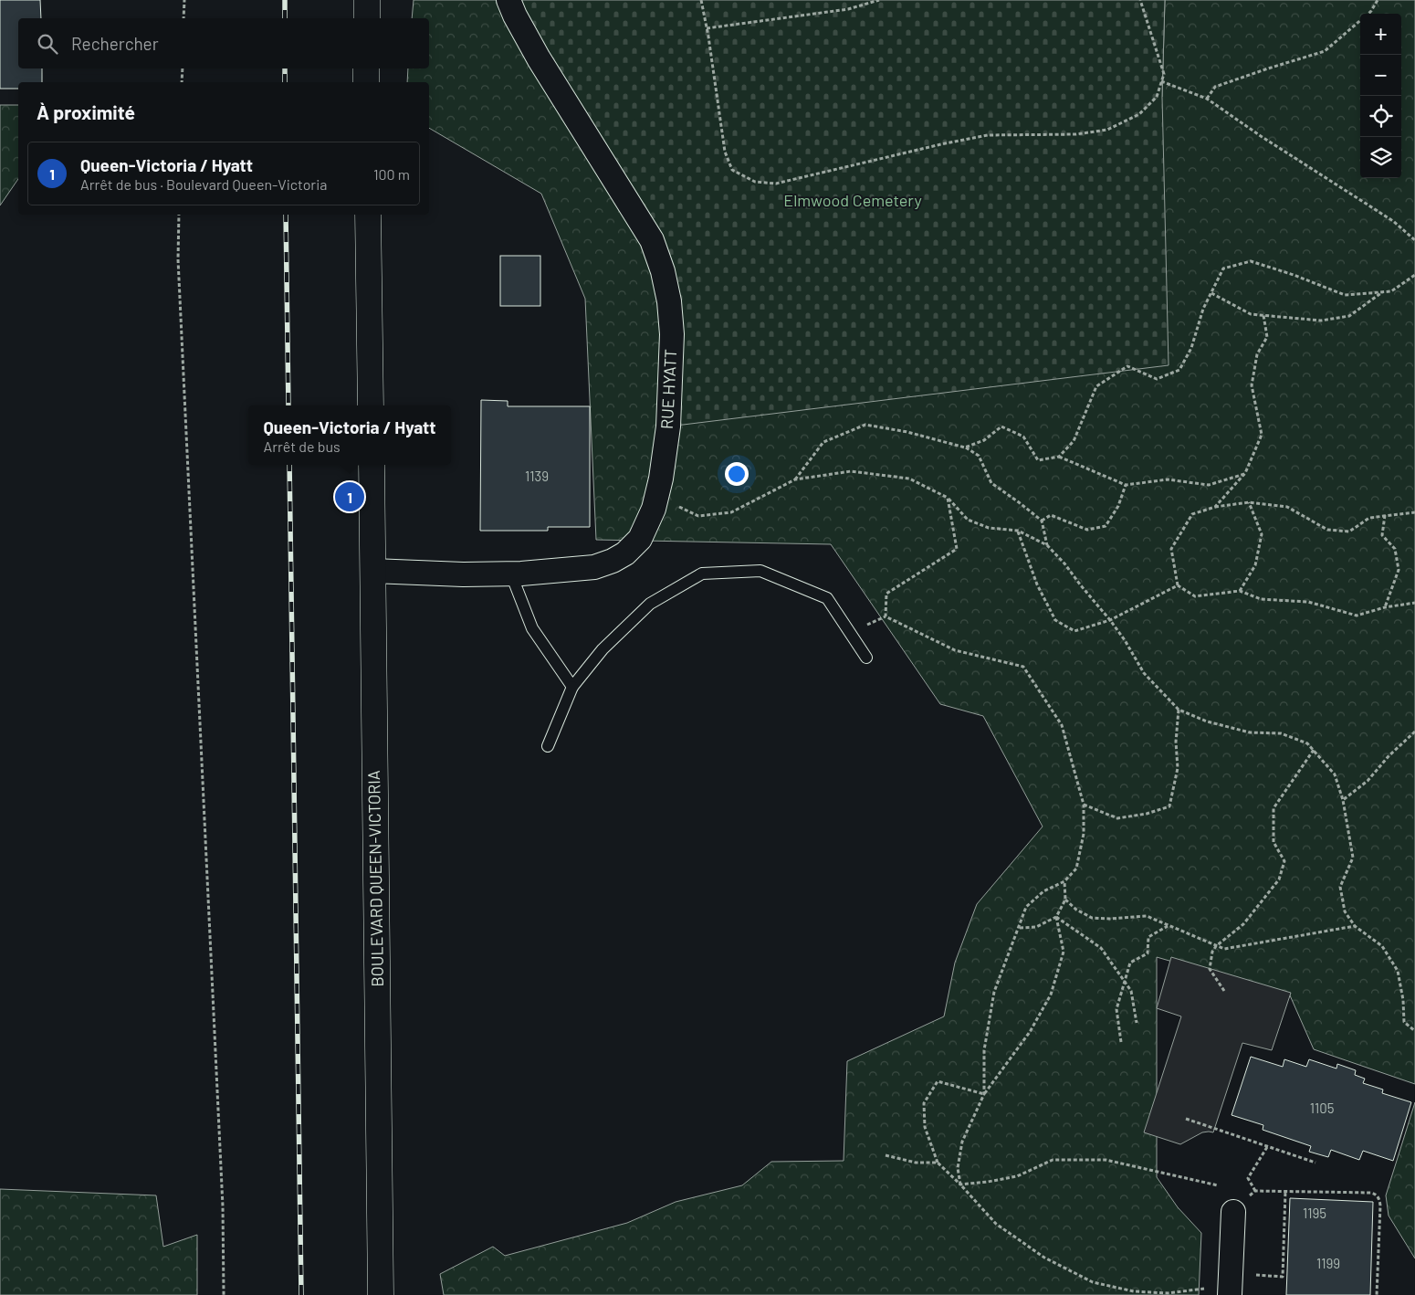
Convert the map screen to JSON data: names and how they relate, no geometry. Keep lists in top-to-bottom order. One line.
{"streets":{"main road":["BOULEVARD QUEEN-VICTORIA"],"street":["RUE HYATT"]},"crossings":[["RUE HYATT","BOULEVARD QUEEN-VICTORIA"]],"parks":["Elmwood Cemetery"],"house_numbers":["1139","1105","1195","1199"],"page":{"map_buttons":["+","−"],"search":"Rechercher","heading":"À proximité","list":[{"mark":"1","name":"Queen-Victoria / Hyatt","note":"Arrêt de bus · Boulevard Queen-Victoria","value":"100 m"}],"popup":["Queen-Victoria / Hyatt","Arrêt de bus"],"pins":"1"}}
